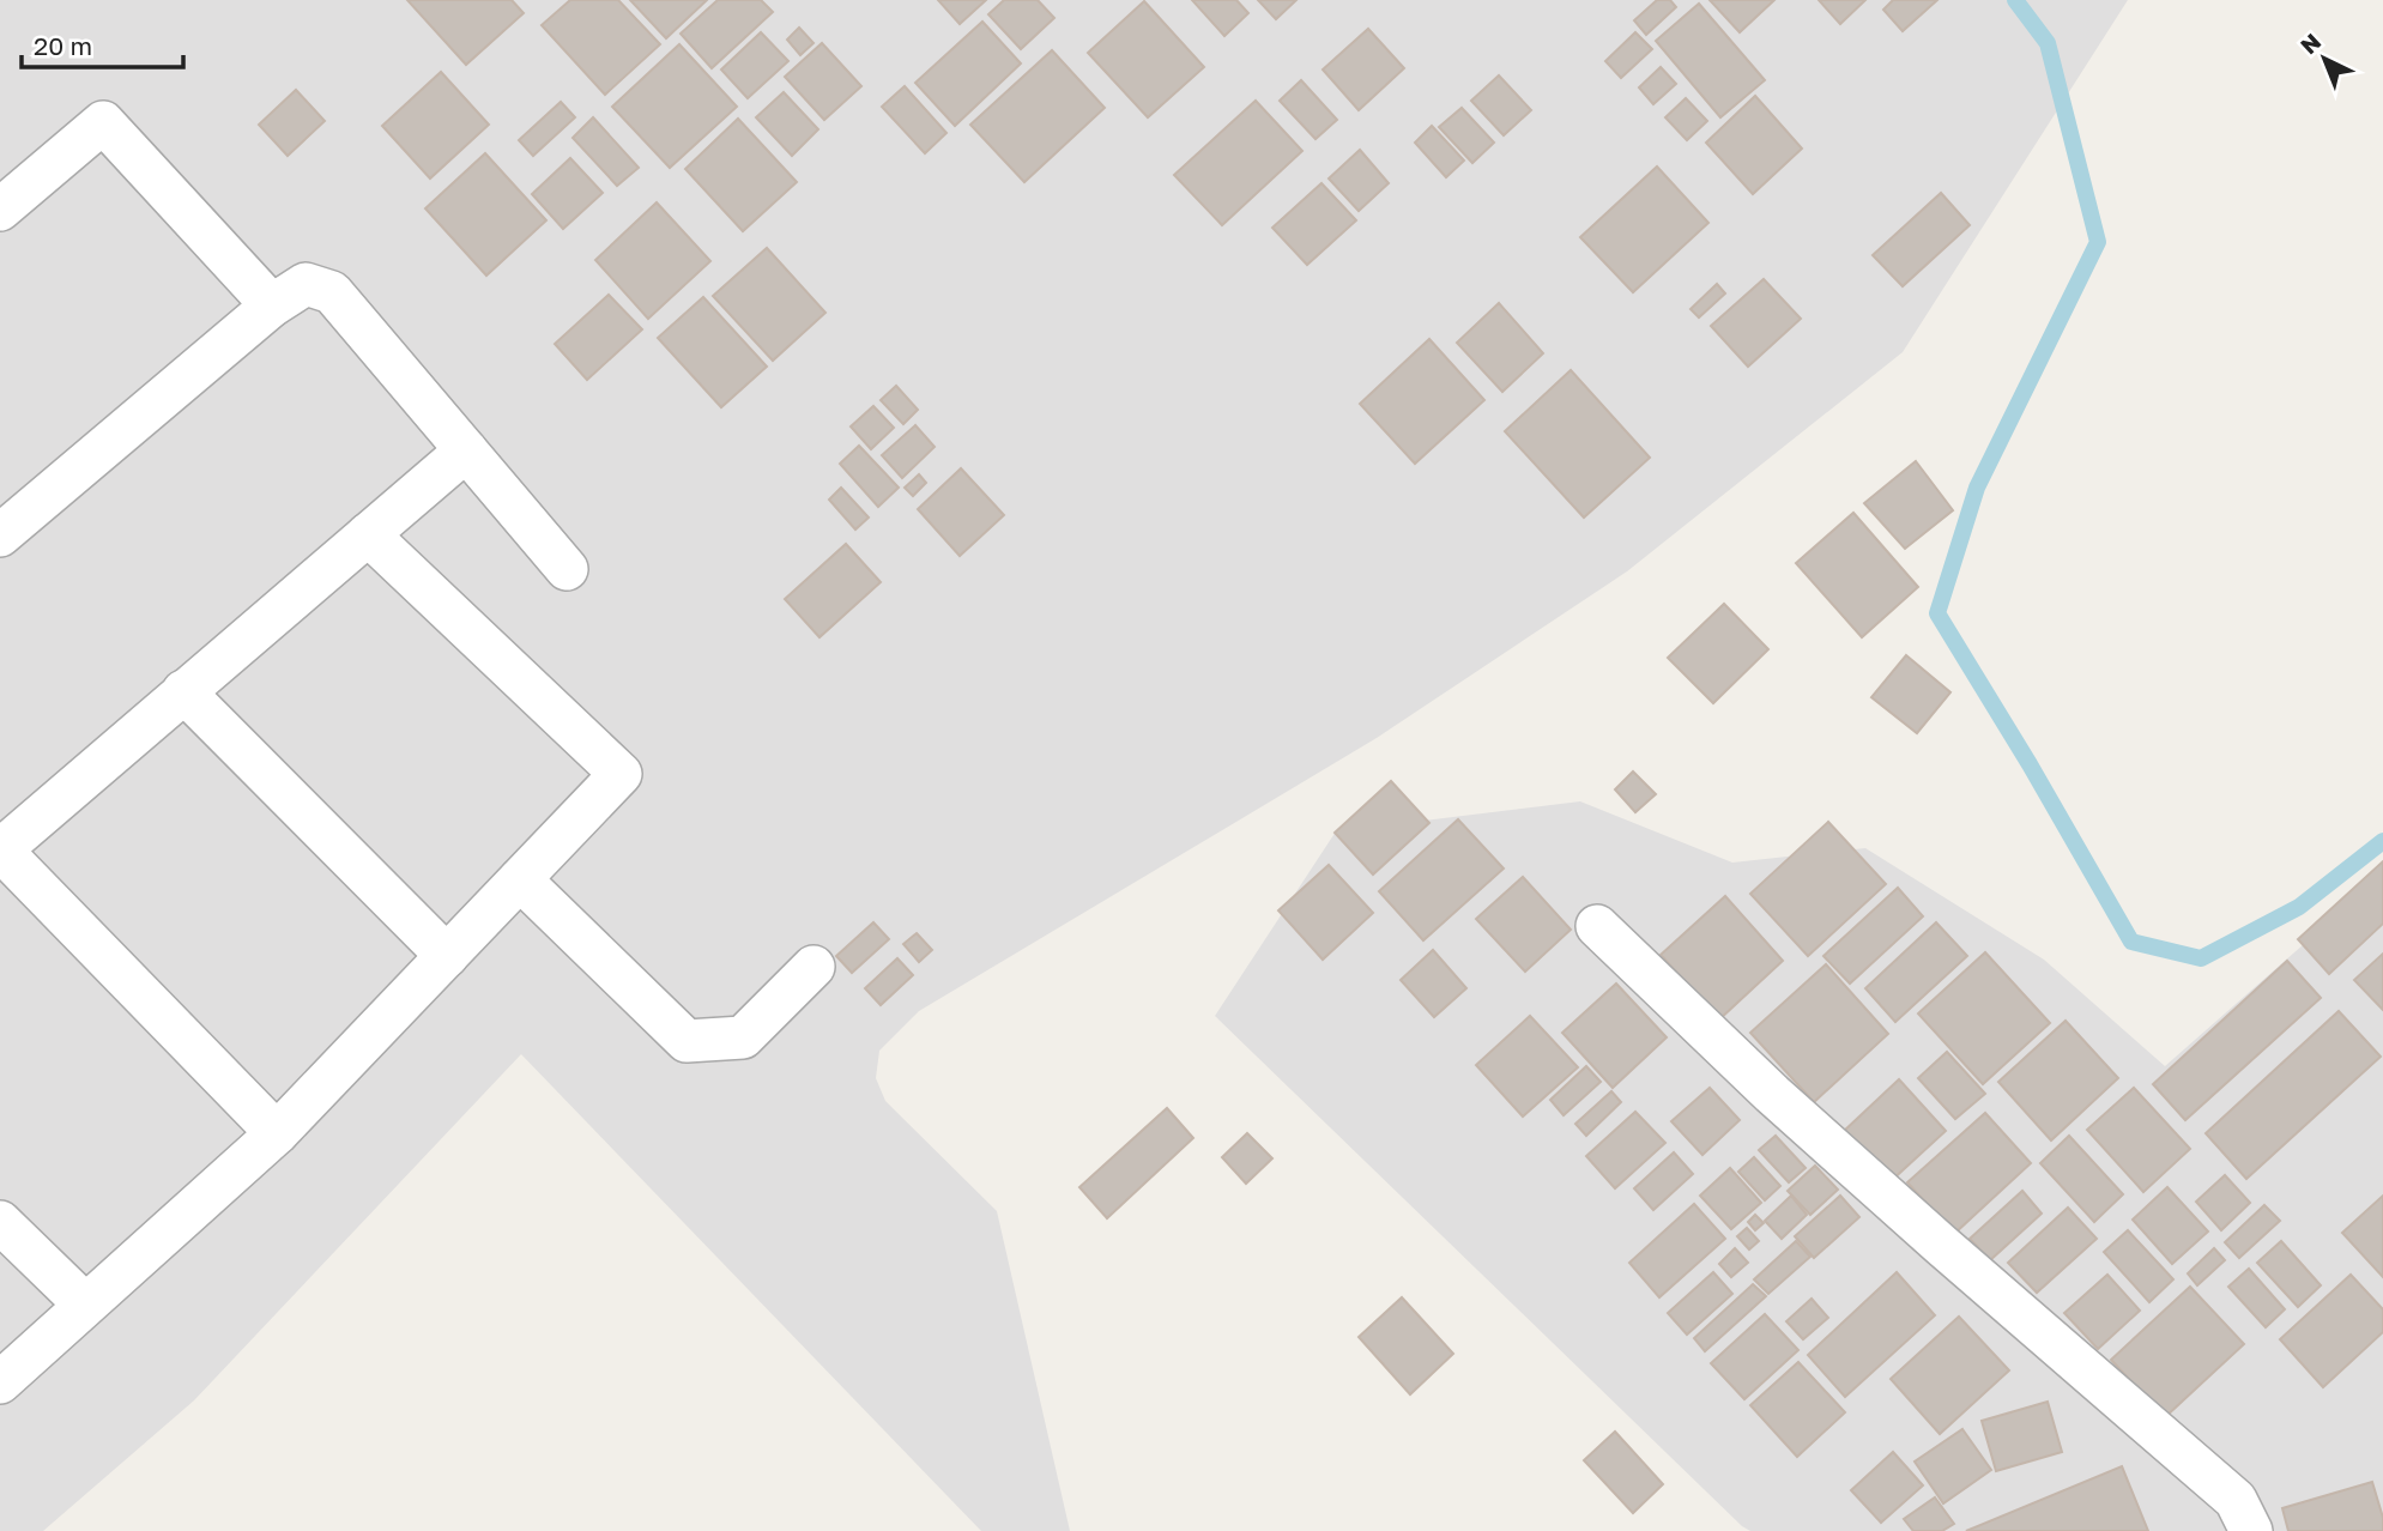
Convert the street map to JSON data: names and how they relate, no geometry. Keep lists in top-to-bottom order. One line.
{"scale_bar":"20 m","north":"top left"}
